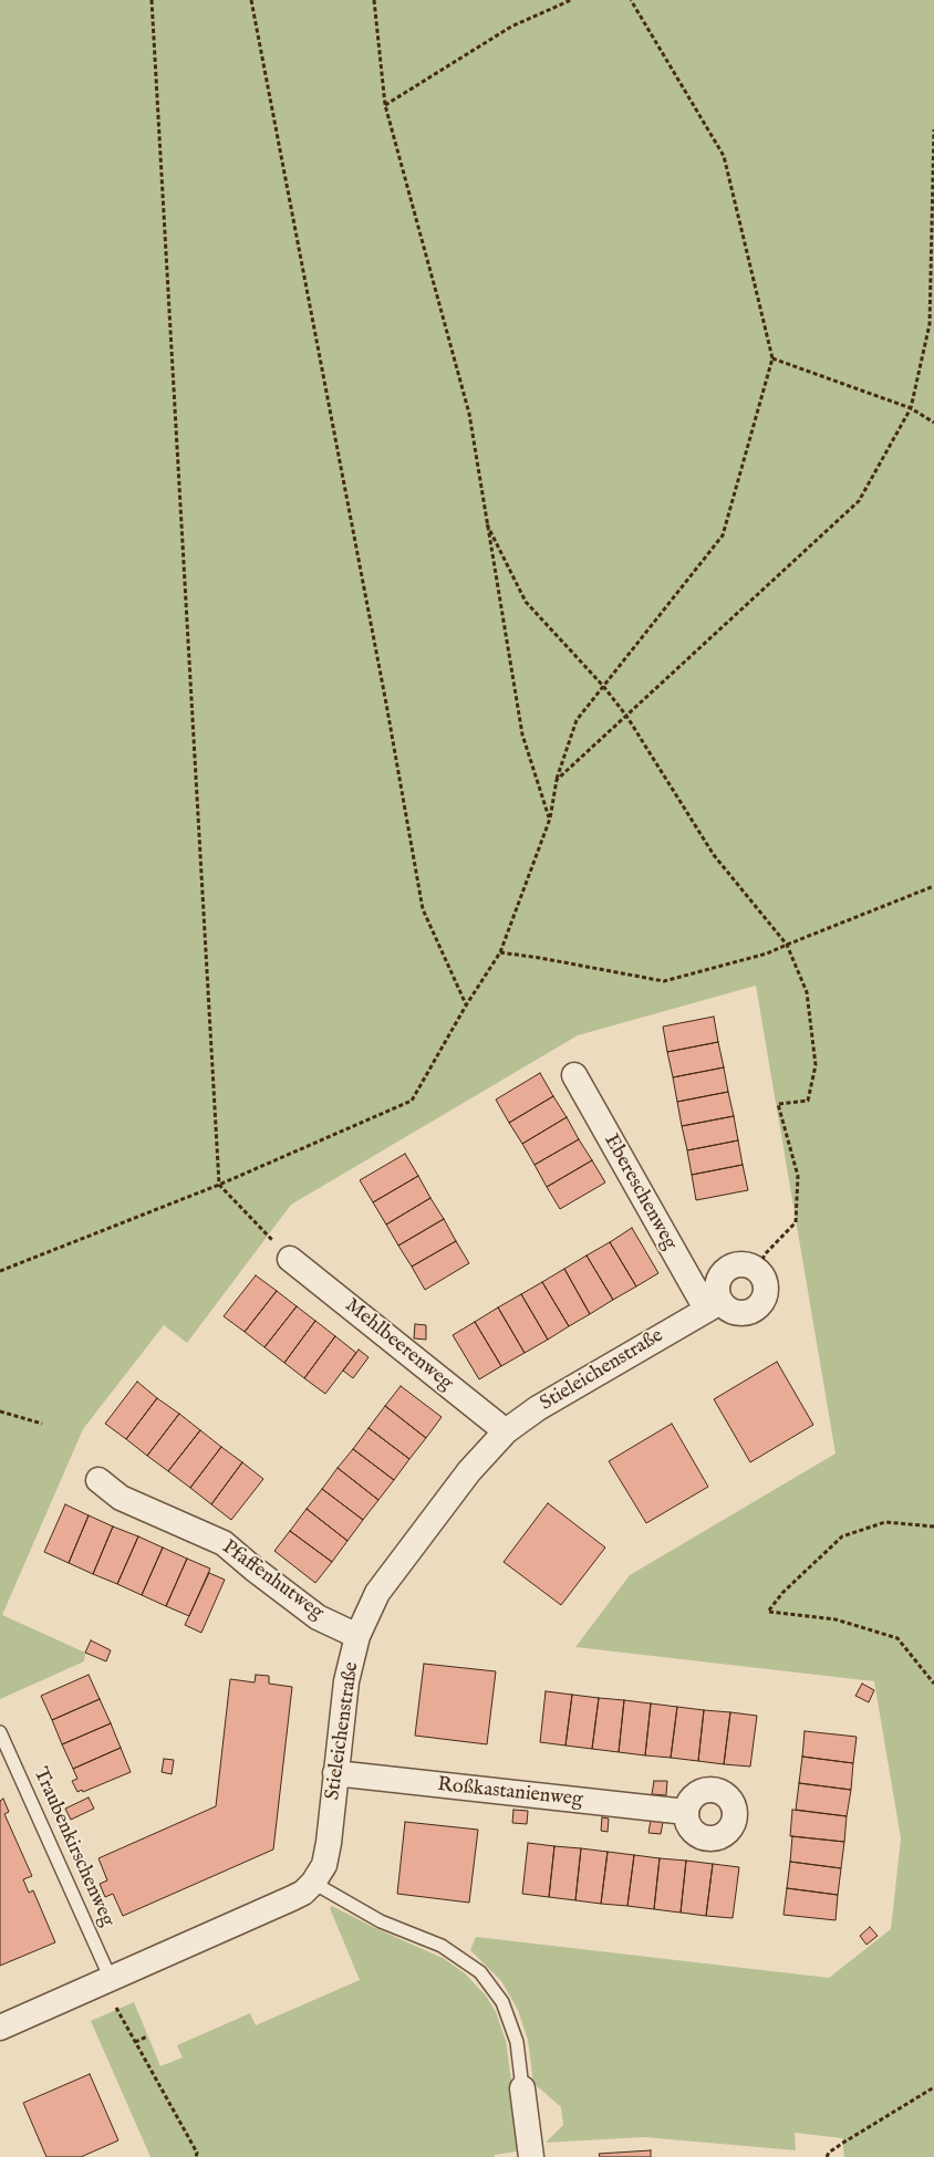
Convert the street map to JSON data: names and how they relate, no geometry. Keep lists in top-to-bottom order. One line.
{"streets":{"street":["Ebereschenweg","Mehlbeerenweg","Stieleichenstraße","Pfaffenhutweg","Roßkastanienweg"],"lane":["Traubenkirschenweg"]},"crossings":[["Ebereschenweg","Stieleichenstraße"],["Mehlbeerenweg","Stieleichenstraße"],["Stieleichenstraße","Pfaffenhutweg"],["Stieleichenstraße","Roßkastanienweg"]]}
